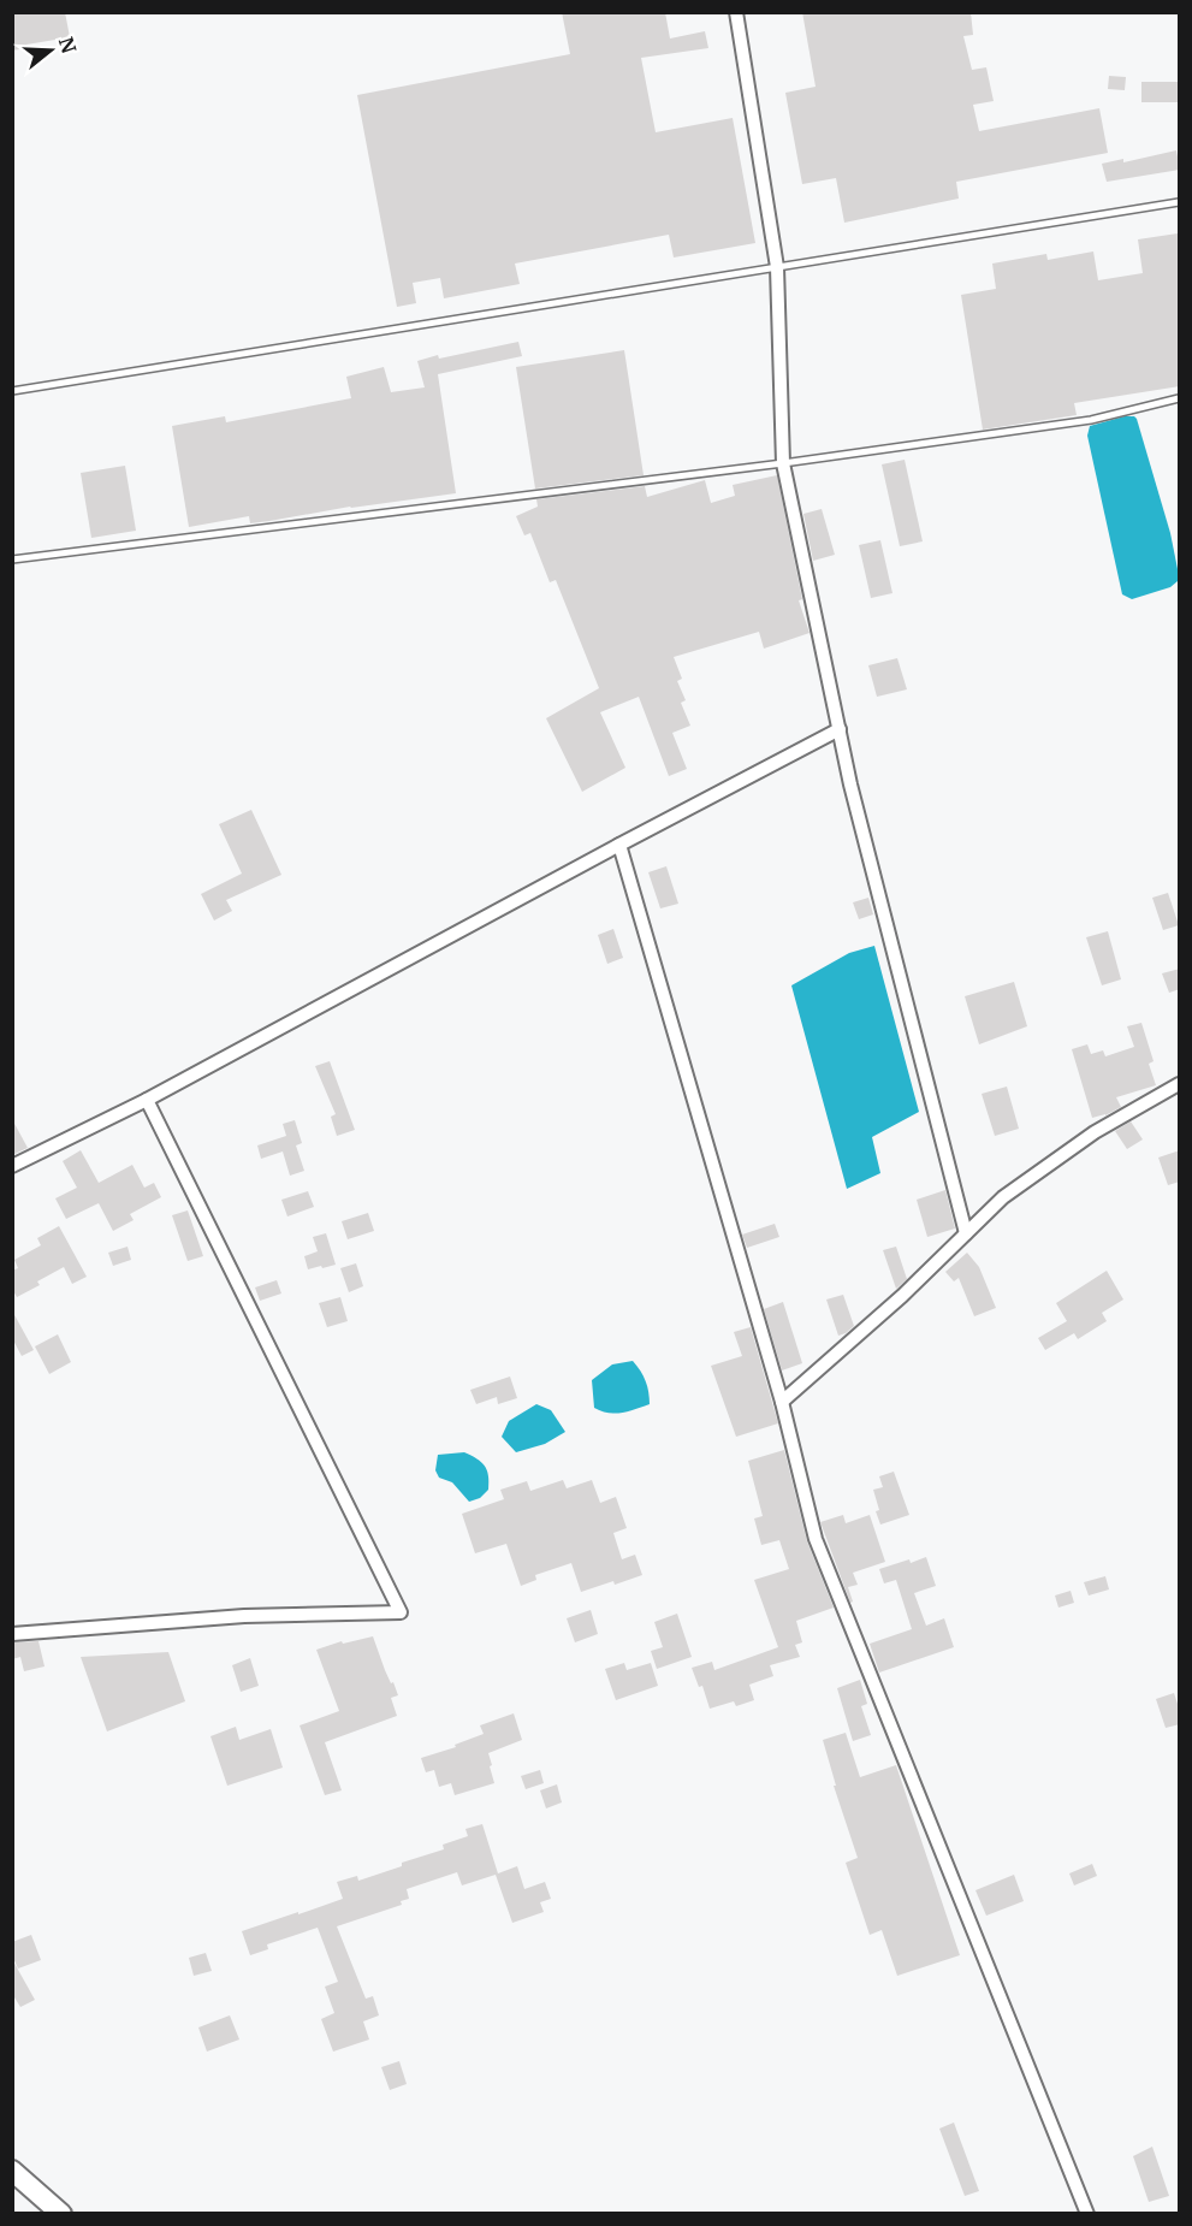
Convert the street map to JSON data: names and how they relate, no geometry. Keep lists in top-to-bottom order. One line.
{"north":"right"}
